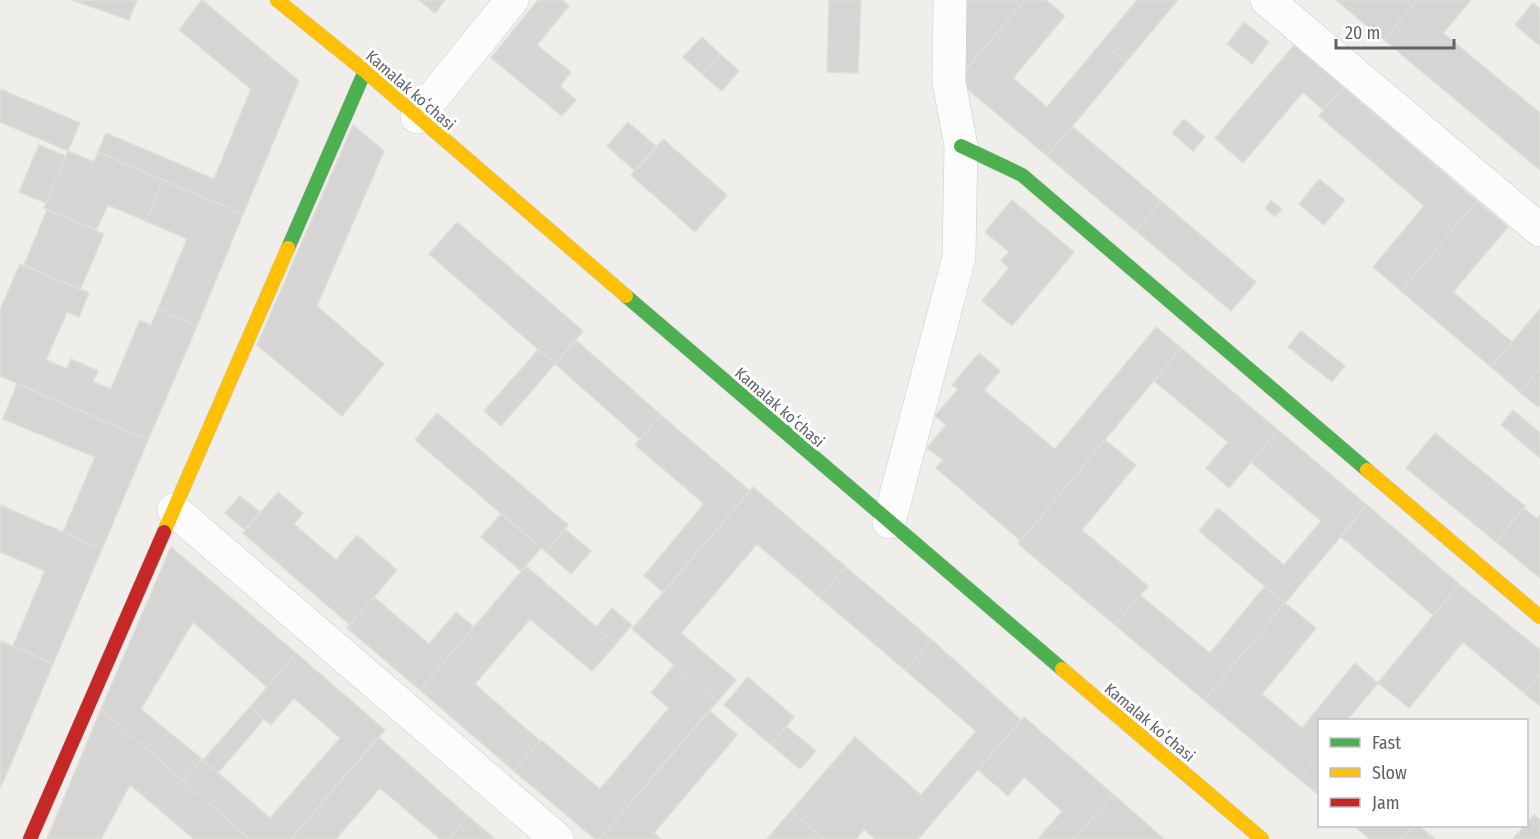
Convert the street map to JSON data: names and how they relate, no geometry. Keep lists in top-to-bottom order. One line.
{"streets":{"street":["Kamalak koʻchasi"]},"legend":["Fast","Slow","Jam"],"scale_bar":"20 m"}
